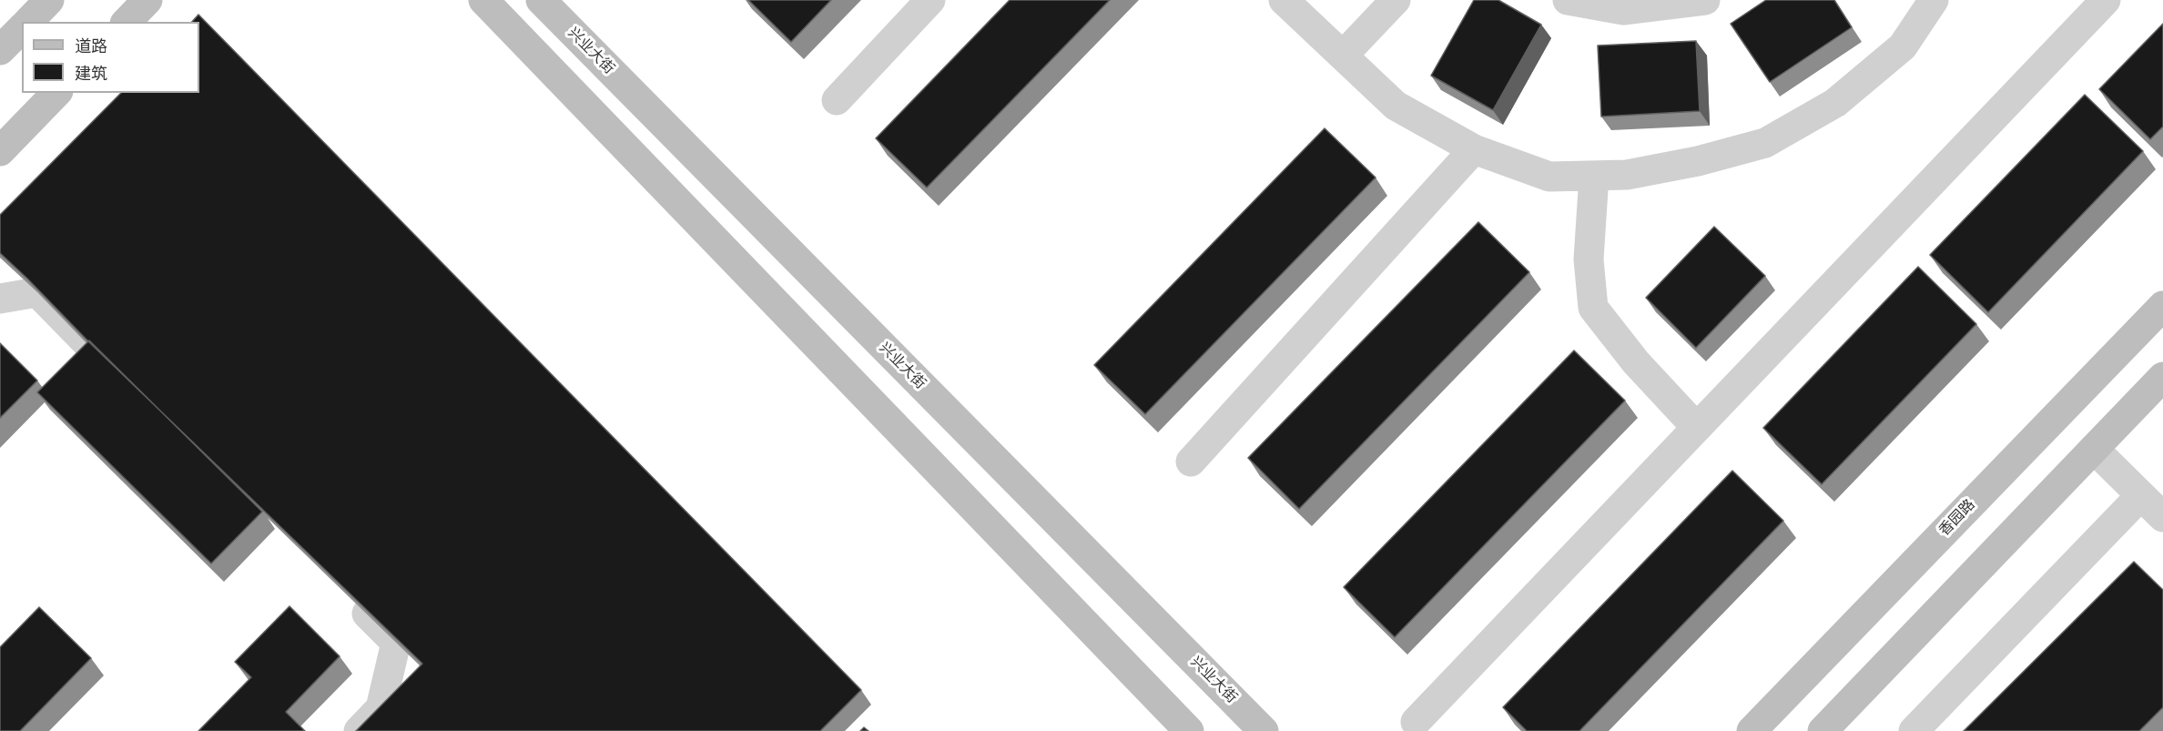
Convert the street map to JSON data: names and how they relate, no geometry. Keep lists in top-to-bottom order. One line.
{"streets":{"main road":["兴业大街","香园路"]},"legend":["道路","建筑"]}
